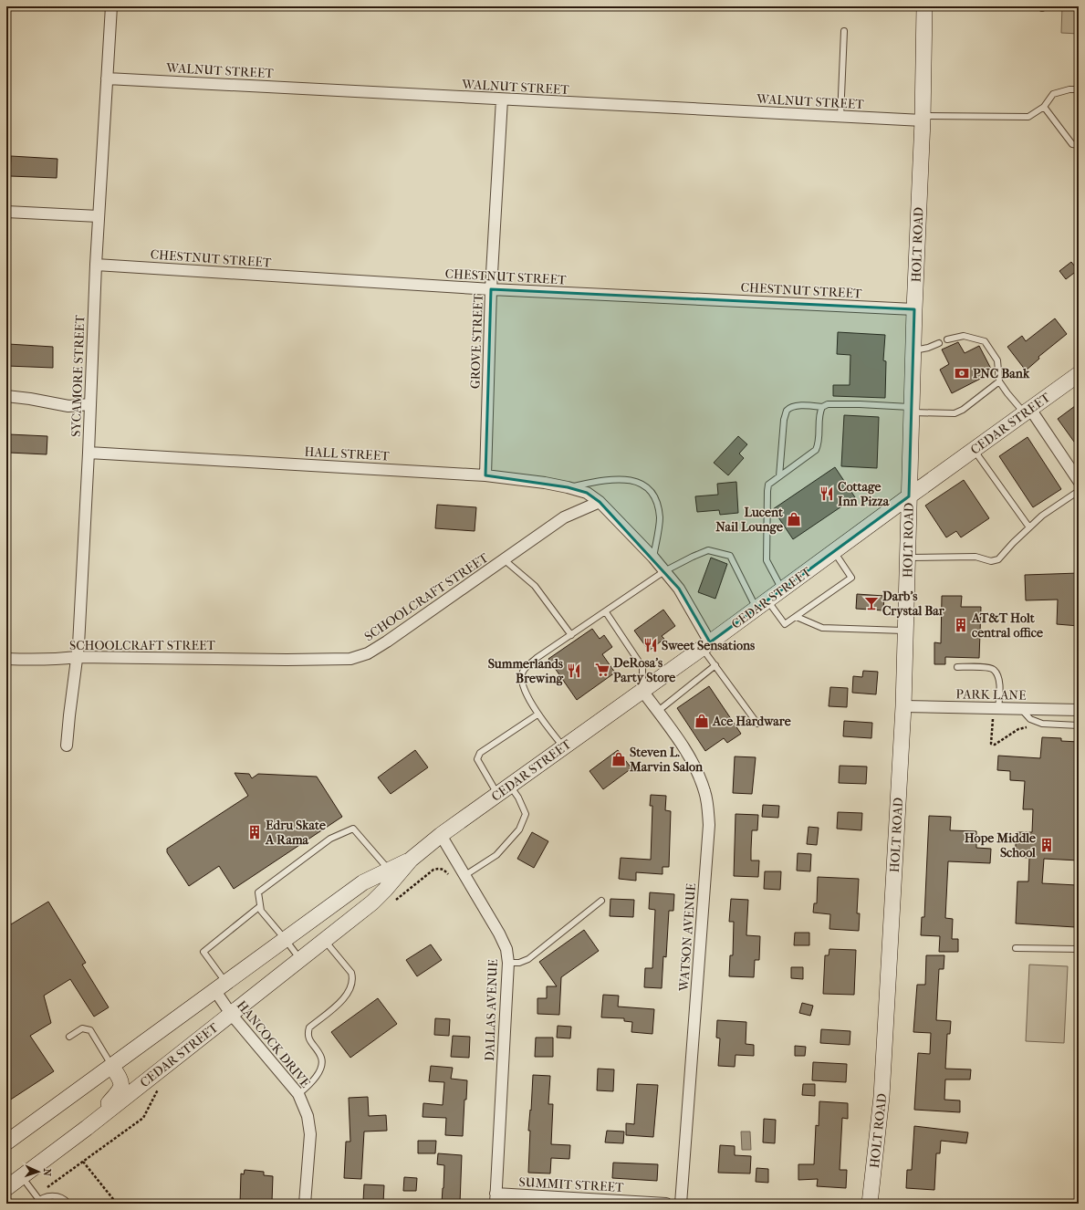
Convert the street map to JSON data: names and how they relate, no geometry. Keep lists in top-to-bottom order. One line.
{"streets":{"main road":["HOLT ROAD","CEDAR STREET"],"street":["WALNUT STREET","CHESTNUT STREET","GROVE STREET","SYCAMORE STREET","HALL STREET","SCHOOLCRAFT STREET","PARK LANE","WATSON AVENUE","DALLAS AVENUE","HANCOCK DRIVE","SUMMIT STREET"]},"crossings":[["WALNUT STREET","HOLT ROAD"],["WALNUT STREET","GROVE STREET"],["WALNUT STREET","SYCAMORE STREET"],["HOLT ROAD","CHESTNUT STREET"],["HOLT ROAD","CEDAR STREET"],["HOLT ROAD","PARK LANE"],["CHESTNUT STREET","GROVE STREET"],["CHESTNUT STREET","SYCAMORE STREET"],["GROVE STREET","HALL STREET"],["SYCAMORE STREET","HALL STREET"],["SYCAMORE STREET","SCHOOLCRAFT STREET"],["CEDAR STREET","WATSON AVENUE"],["CEDAR STREET","DALLAS AVENUE"],["CEDAR STREET","HANCOCK DRIVE"],["HALL STREET","SCHOOLCRAFT STREET"],["DALLAS AVENUE","SUMMIT STREET"]],"places":{"bank":["PNC Bank"],"restaurant":["Cottage Inn Pizza","Sweet Sensations","Summerlands Brewing"],"shop":["Lucent Nail Lounge","Ace Hardware","Steven L. Marvin Salon"],"bar":["Darb's Crystal Bar"],"building":["AT&T Holt central office","Edru Skate A Rama","Hope Middle School"],"supermarket":["DeRosa's Party Store"]},"north":"right"}
